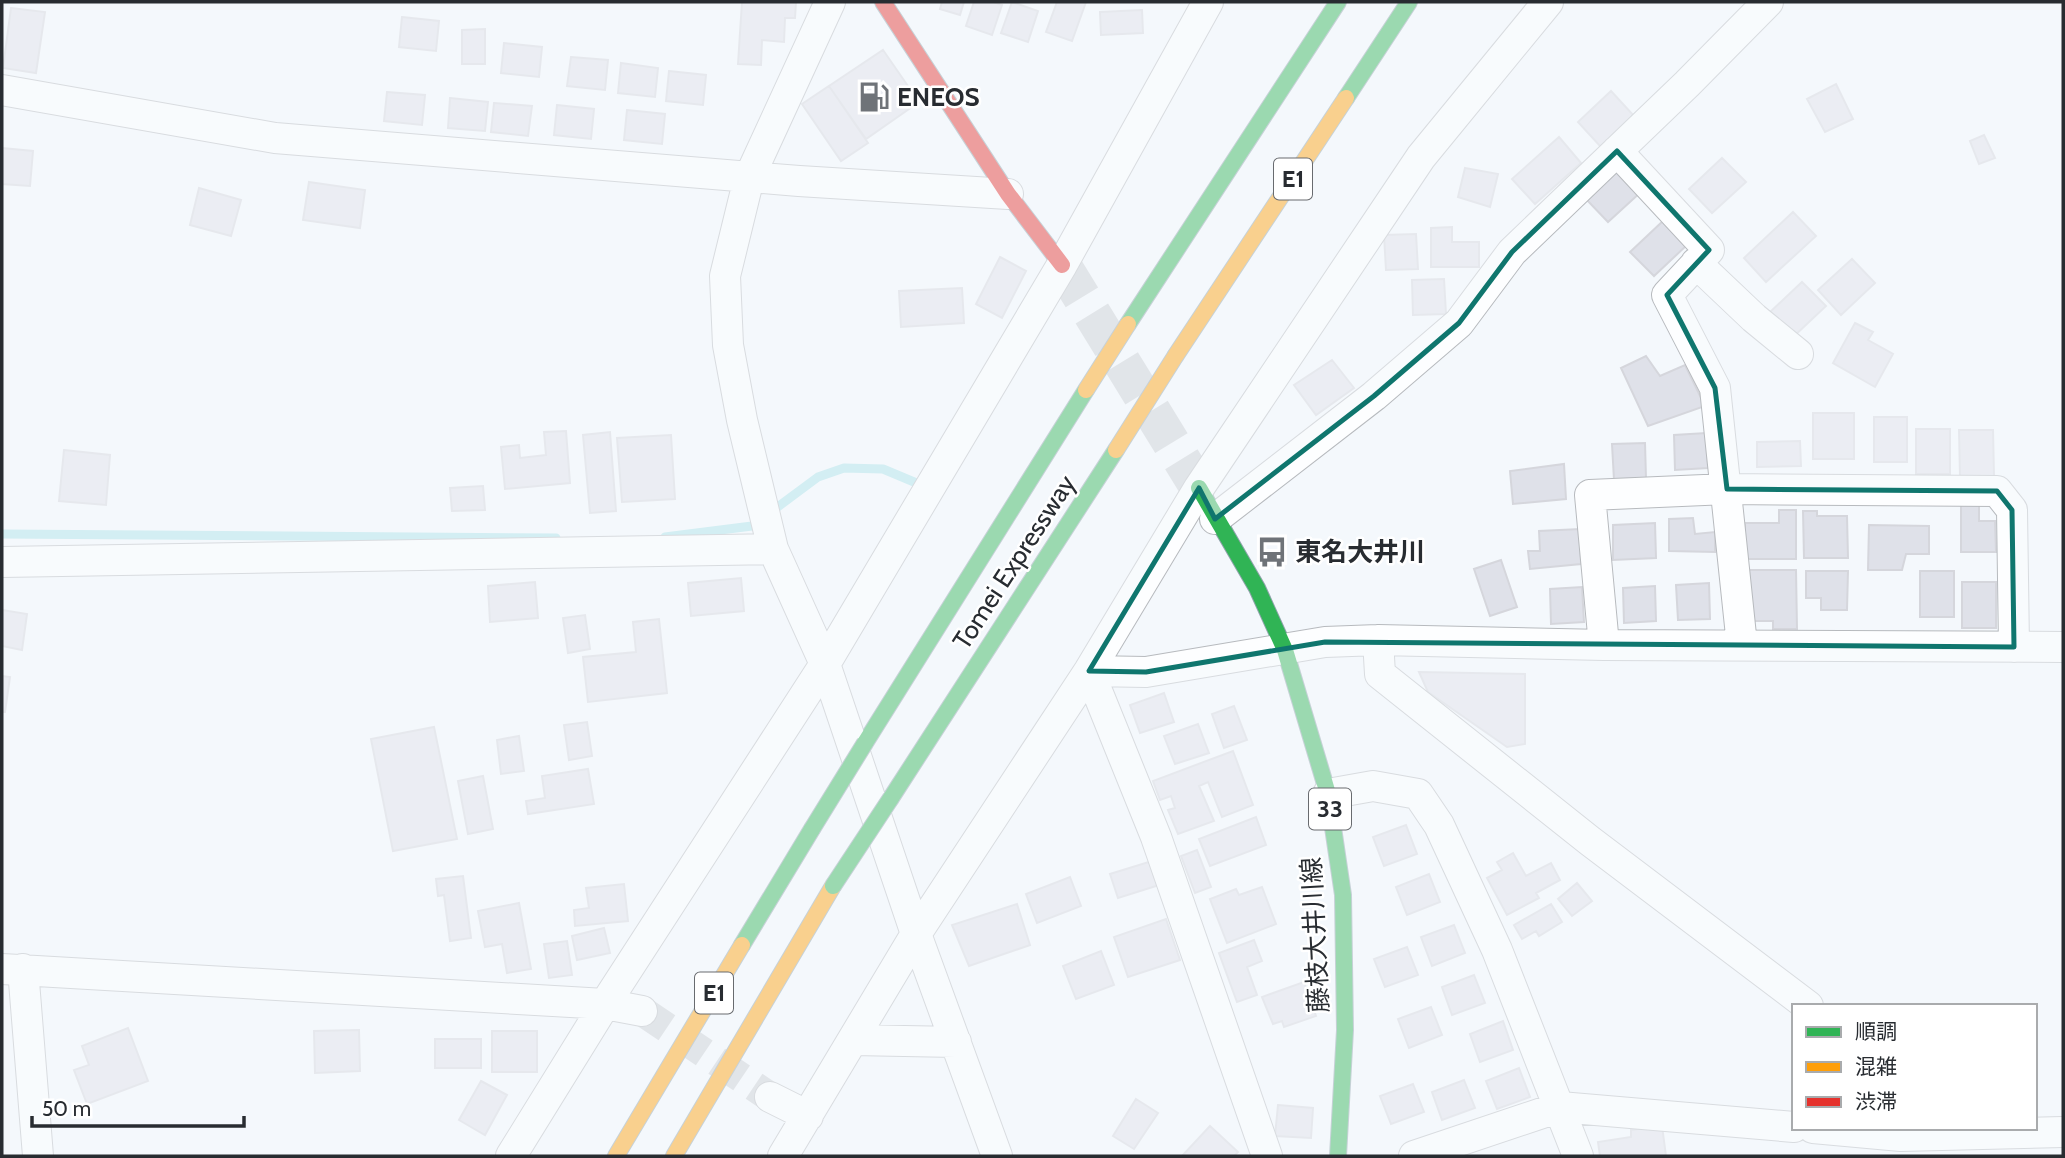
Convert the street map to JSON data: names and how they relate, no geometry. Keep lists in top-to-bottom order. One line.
{"streets":{"main road":["E1","Tomei Expressway","33","藤枝大井川線"]},"places":{"fuel station":["ENEOS"],"bus stop":["東名大井川"]},"legend":["順調","混雑","渋滞"],"scale_bar":"50 m"}
